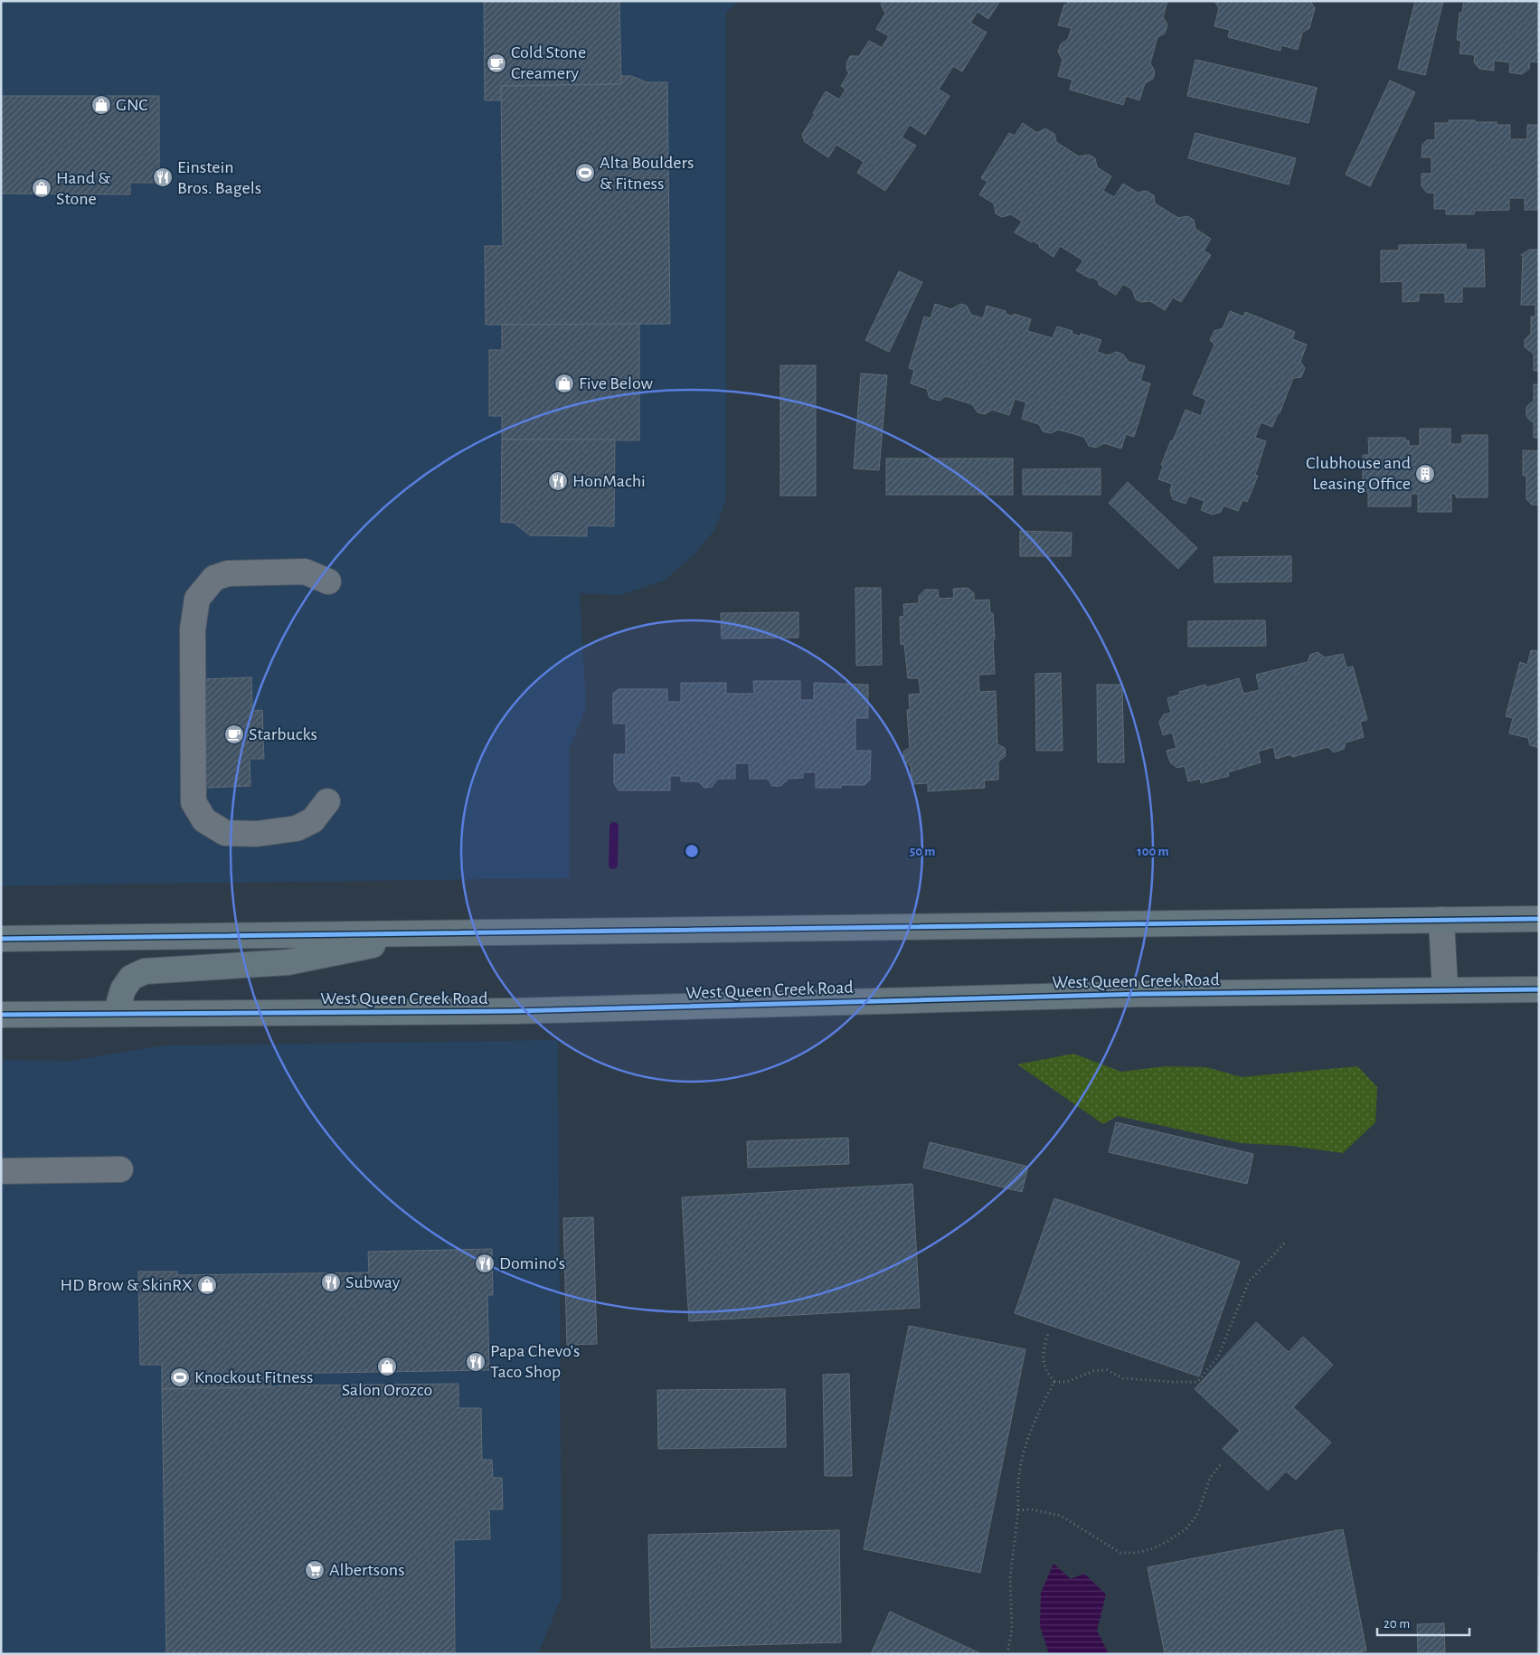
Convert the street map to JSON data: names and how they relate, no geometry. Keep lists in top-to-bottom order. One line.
{"streets":{"main road":["West Queen Creek Road"]},"places":{"cafe":["Cold Stone Creamery","Starbucks"],"shop":["GNC","Hand & Stone","Five Below","HD Brow & SkinRX","Salon Orozco"],"sports":["Alta Boulders & Fitness","Knockout Fitness"],"restaurant":["Einstein Bros. Bagels","HonMachi","Domino's","Subway","Papa Chevo's Taco Shop"],"building":["Clubhouse and Leasing Office"],"supermarket":["Albertsons"]},"scale_bar":"20 m","rings":["50 m","100 m"]}
